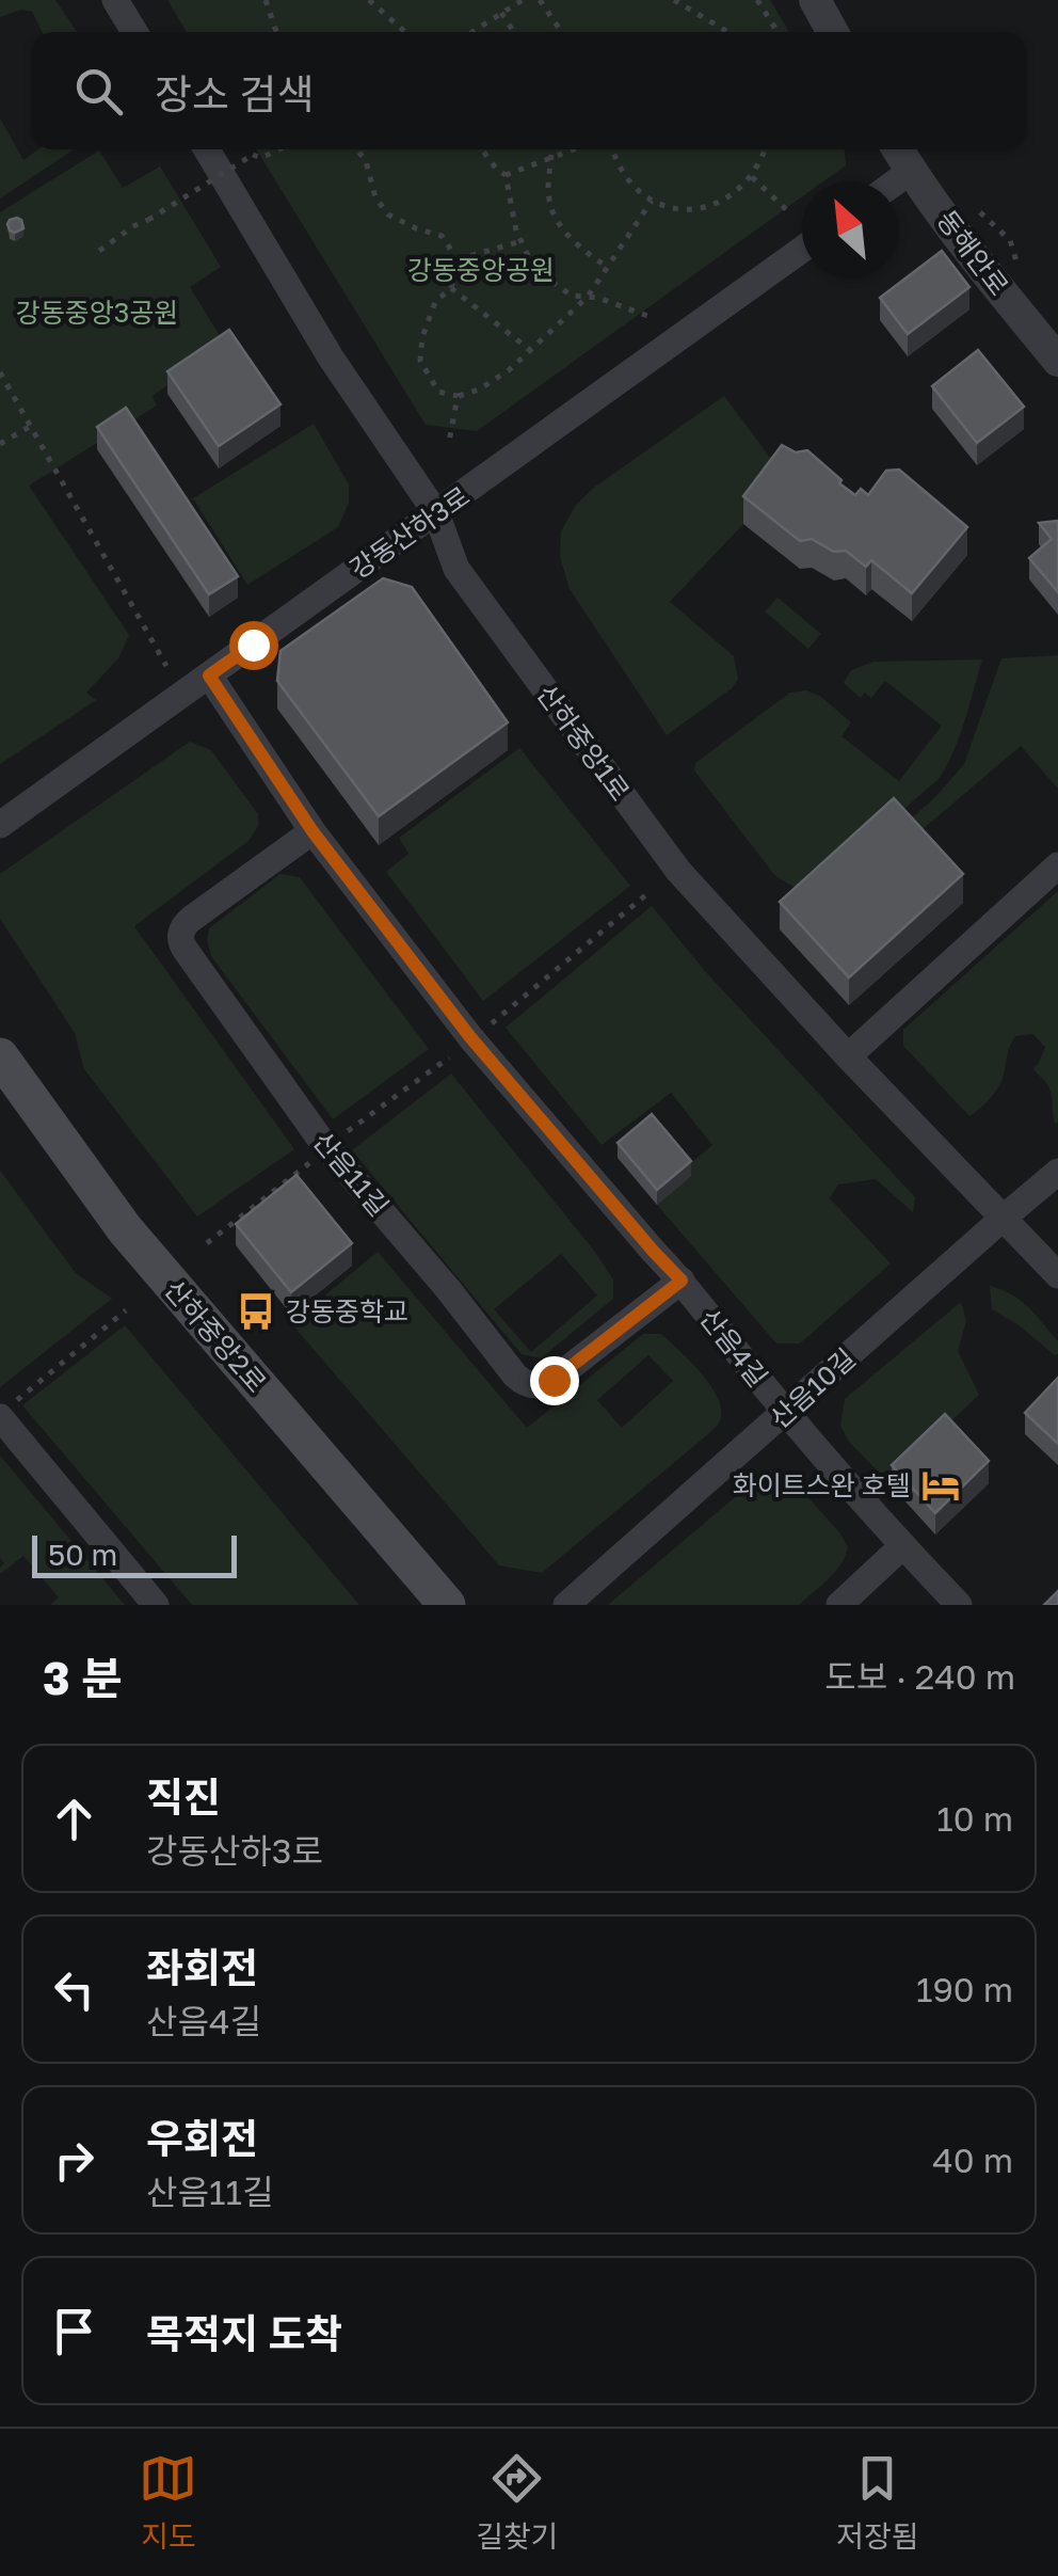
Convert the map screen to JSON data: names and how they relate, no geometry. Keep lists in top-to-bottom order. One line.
{"streets":{"main road":["산하중앙2로"],"street":["동해안로","강동산하3로","산하중앙1로","산음11길","산음4길","산음10길"]},"crossings":[["강동산하3로","산하중앙1로"],["강동산하3로","산음4길"],["산하중앙1로","산음10길"],["산음11길","산음4길"],["산음4길","산음10길"]],"parks":["강동중앙공원","강동중앙3공원"],"places":{"bus stop":["강동중학교"],"hotel":["화이트스완 호텔"]},"scale_bar":"50 m","north":"top left","page":{"search":"장소 검색","scale":"50 m","heading":["3 분","도보 · 240 m"],"list":[["직진","강동산하3로","10 m"],["좌회전","산음4길","190 m"],["우회전","산음11길","40 m"],"목적지 도착"],"nav":["지도","길찾기","저장됨"]}}
